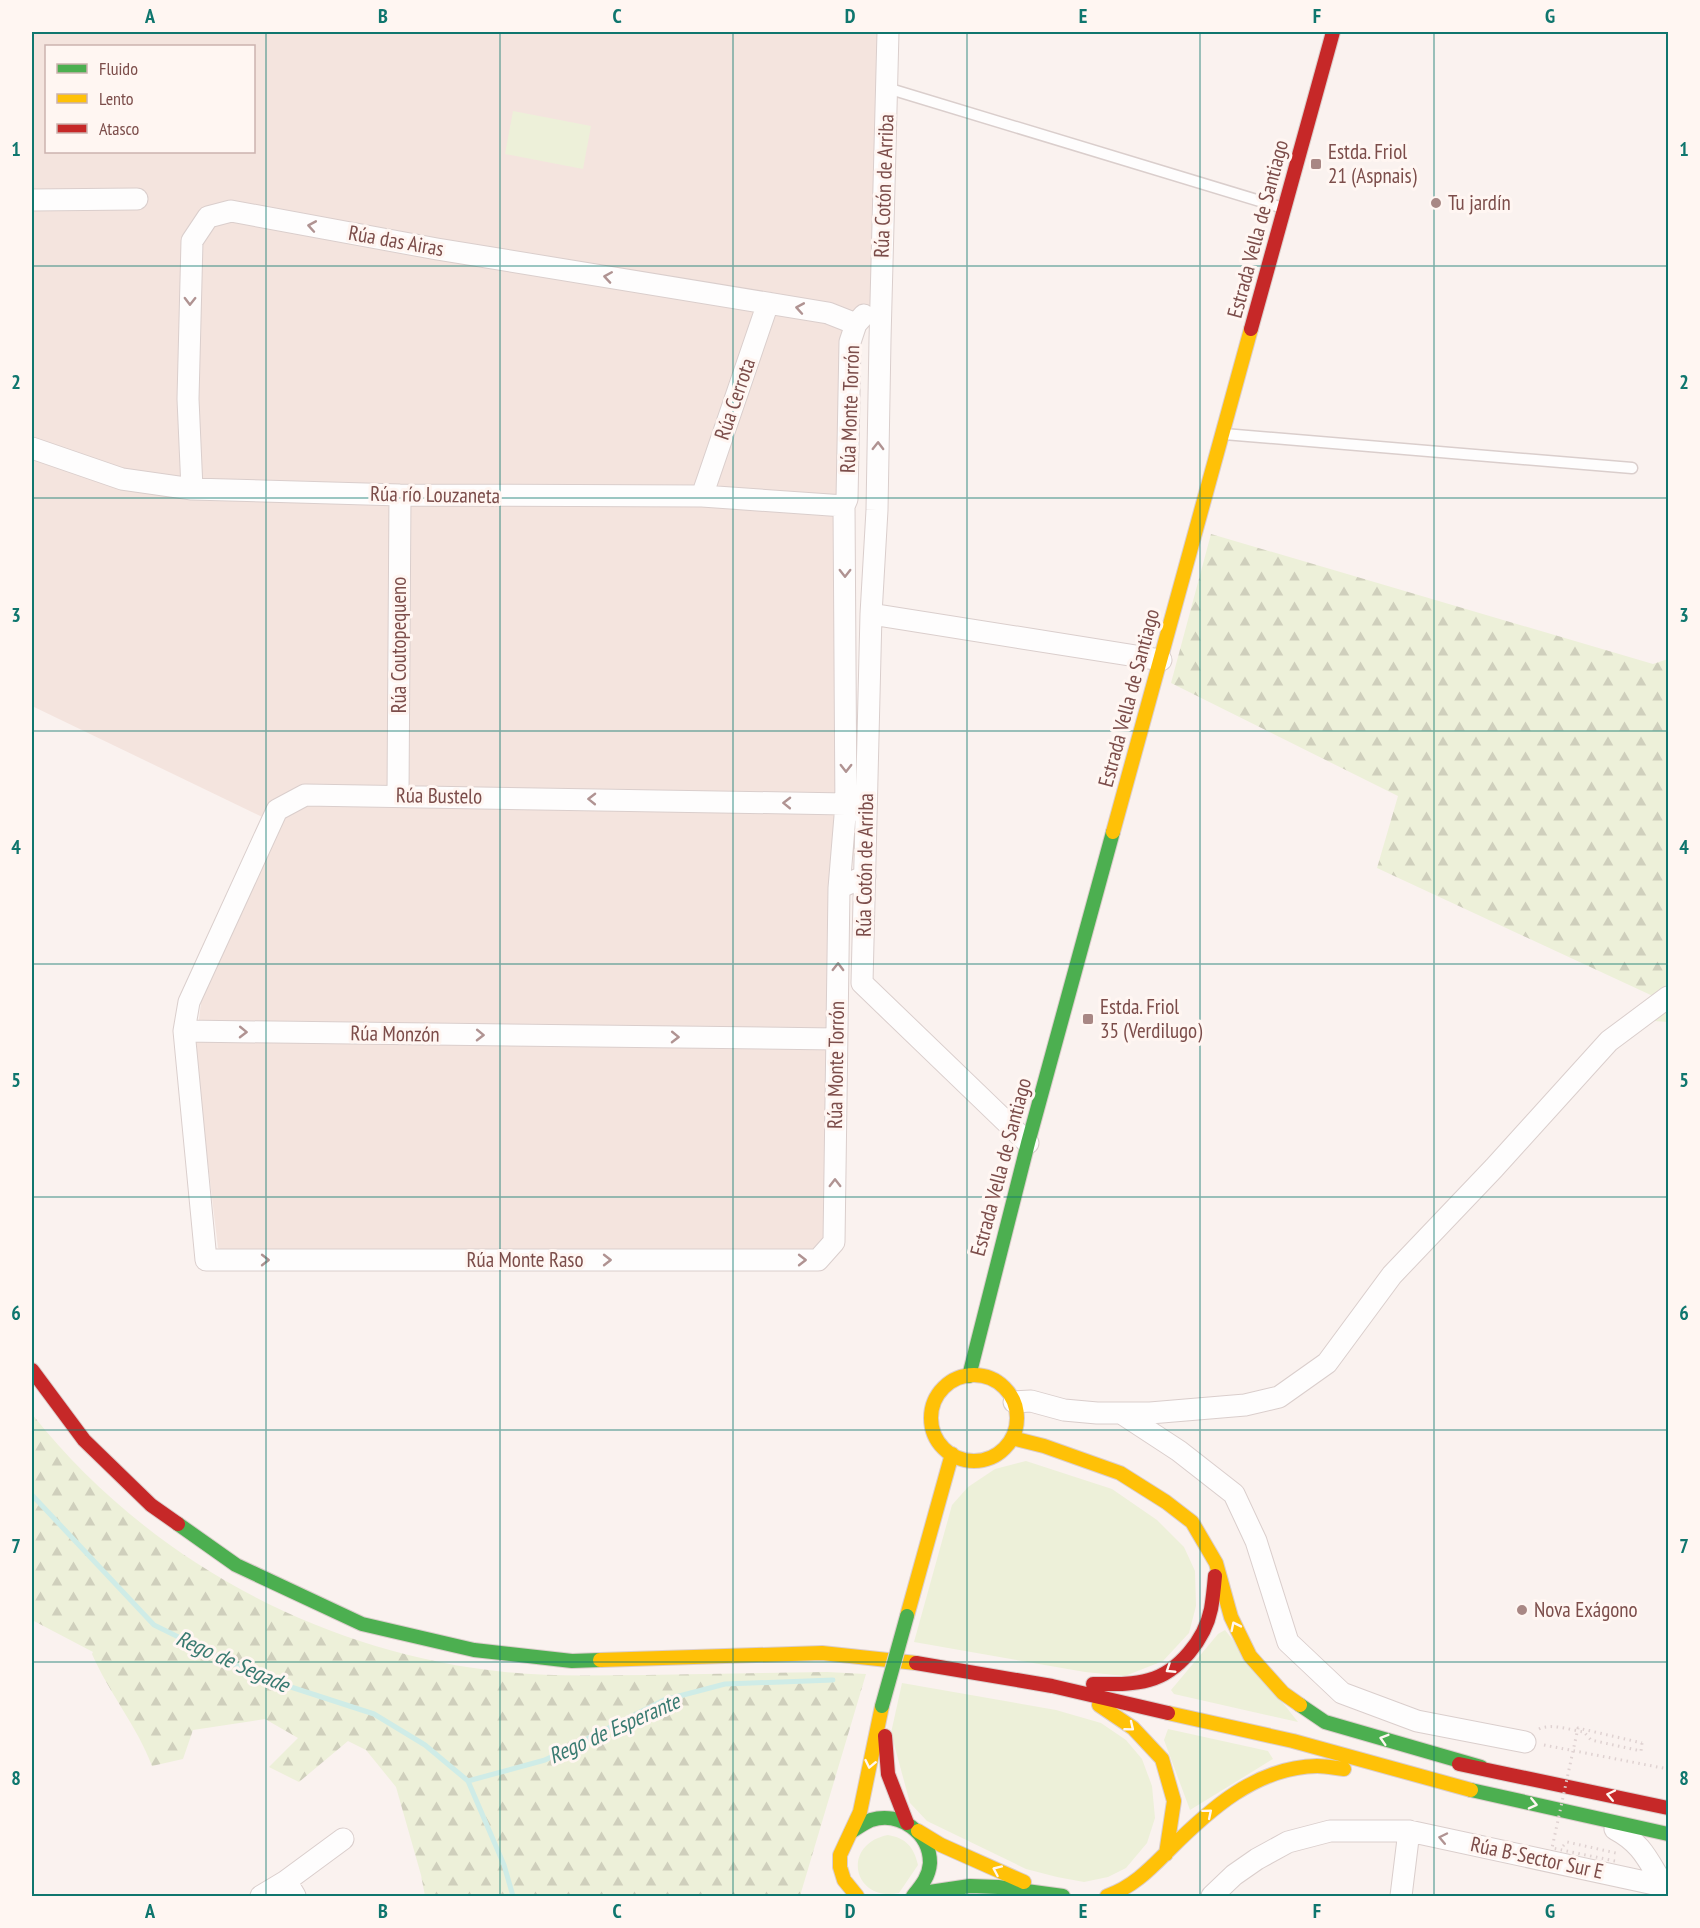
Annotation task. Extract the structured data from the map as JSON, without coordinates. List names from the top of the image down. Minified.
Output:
{"streets":{"main road":["Estrada Vella de Santiago"],"street":["Rúa Cotón de Arriba","Rúa das Airas","Rúa Cerrota","Rúa Monte Torrón","Rúa río Louzaneta","Rúa Coutopequeno","Rúa Bustelo","Rúa Monzón","Rúa Monte Raso","Rúa B-Sector Sur E"]},"crossings":[["Rúa Cotón de Arriba","Estrada Vella de Santiago"],["Rúa Cotón de Arriba","Rúa Monte Torrón"],["Rúa Cotón de Arriba","Rúa río Louzaneta"],["Rúa das Airas","Rúa Cerrota"],["Rúa das Airas","Rúa Monte Torrón"],["Rúa das Airas","Rúa río Louzaneta"],["Rúa Cerrota","Rúa río Louzaneta"],["Rúa Monte Torrón","Rúa río Louzaneta"],["Rúa Monte Torrón","Rúa Bustelo"],["Rúa Monte Torrón","Rúa Monzón"],["Rúa Monte Torrón","Rúa Monte Raso"],["Rúa río Louzaneta","Rúa Coutopequeno"],["Rúa Coutopequeno","Rúa Bustelo"],["Rúa Bustelo","Rúa Monzón"],["Rúa Bustelo","Rúa Monte Raso"],["Rúa Monzón","Rúa Monte Raso"]],"one_way":["Rúa Bustelo","Rúa Monzón","Rúa B-Sector Sur E"],"water":["Rego de Segade","Rego de Esperante"],"places":{"transit":["Estda. Friol 21 (Aspnais)","Estda. Friol 35 (Verdilugo)"],"other":["Tu jardín","Nova Exágono"]},"legend":["Fluido","Lento","Atasco"],"grid":{"columns":["A","B","C","D","E","F","G"],"rows":["1","2","3","4","5","6","7","8"]}}
